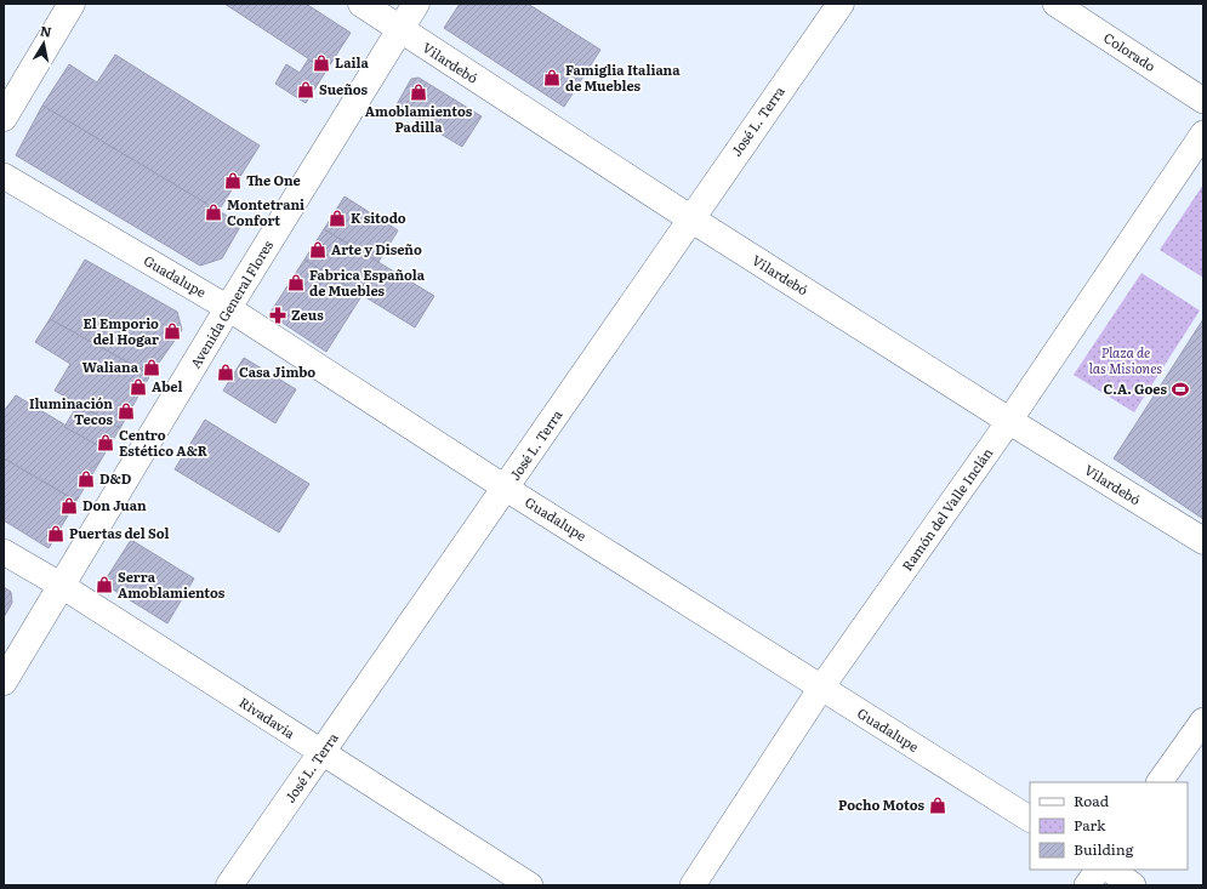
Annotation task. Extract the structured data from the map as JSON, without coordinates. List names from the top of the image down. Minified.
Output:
{"streets":{"street":["Colorado","Vilardebó","José L. Terra","Guadalupe","Avenida General Flores","Ramón del Valle Inclán","Rivadavia"]},"crossings":[["Vilardebó","José L. Terra"],["Vilardebó","Avenida General Flores"],["Vilardebó","Ramón del Valle Inclán"],["José L. Terra","Guadalupe"],["José L. Terra","Rivadavia"],["Guadalupe","Avenida General Flores"],["Guadalupe","Ramón del Valle Inclán"],["Avenida General Flores","Rivadavia"]],"parks":["Plaza de las Misiones"],"places":{"shop":["Laila","Famiglia Italiana de Muebles","Sueños","Amoblamientos Padilla","The One","Montetrani Confort","K sitodo","Arte y Diseño","Fabrica Española de Muebles","El Emporio del Hogar","Waliana","Casa Jimbo","Abel","Iluminación Tecos","Centro Estético A&R","D&D","Don Juan","Puertas del Sol","Serra Amoblamientos","Pocho Motos"],"pharmacy":["Zeus"],"sports":["C.A. Goes"]},"legend":["Road","Park","Building"],"north":"top"}
